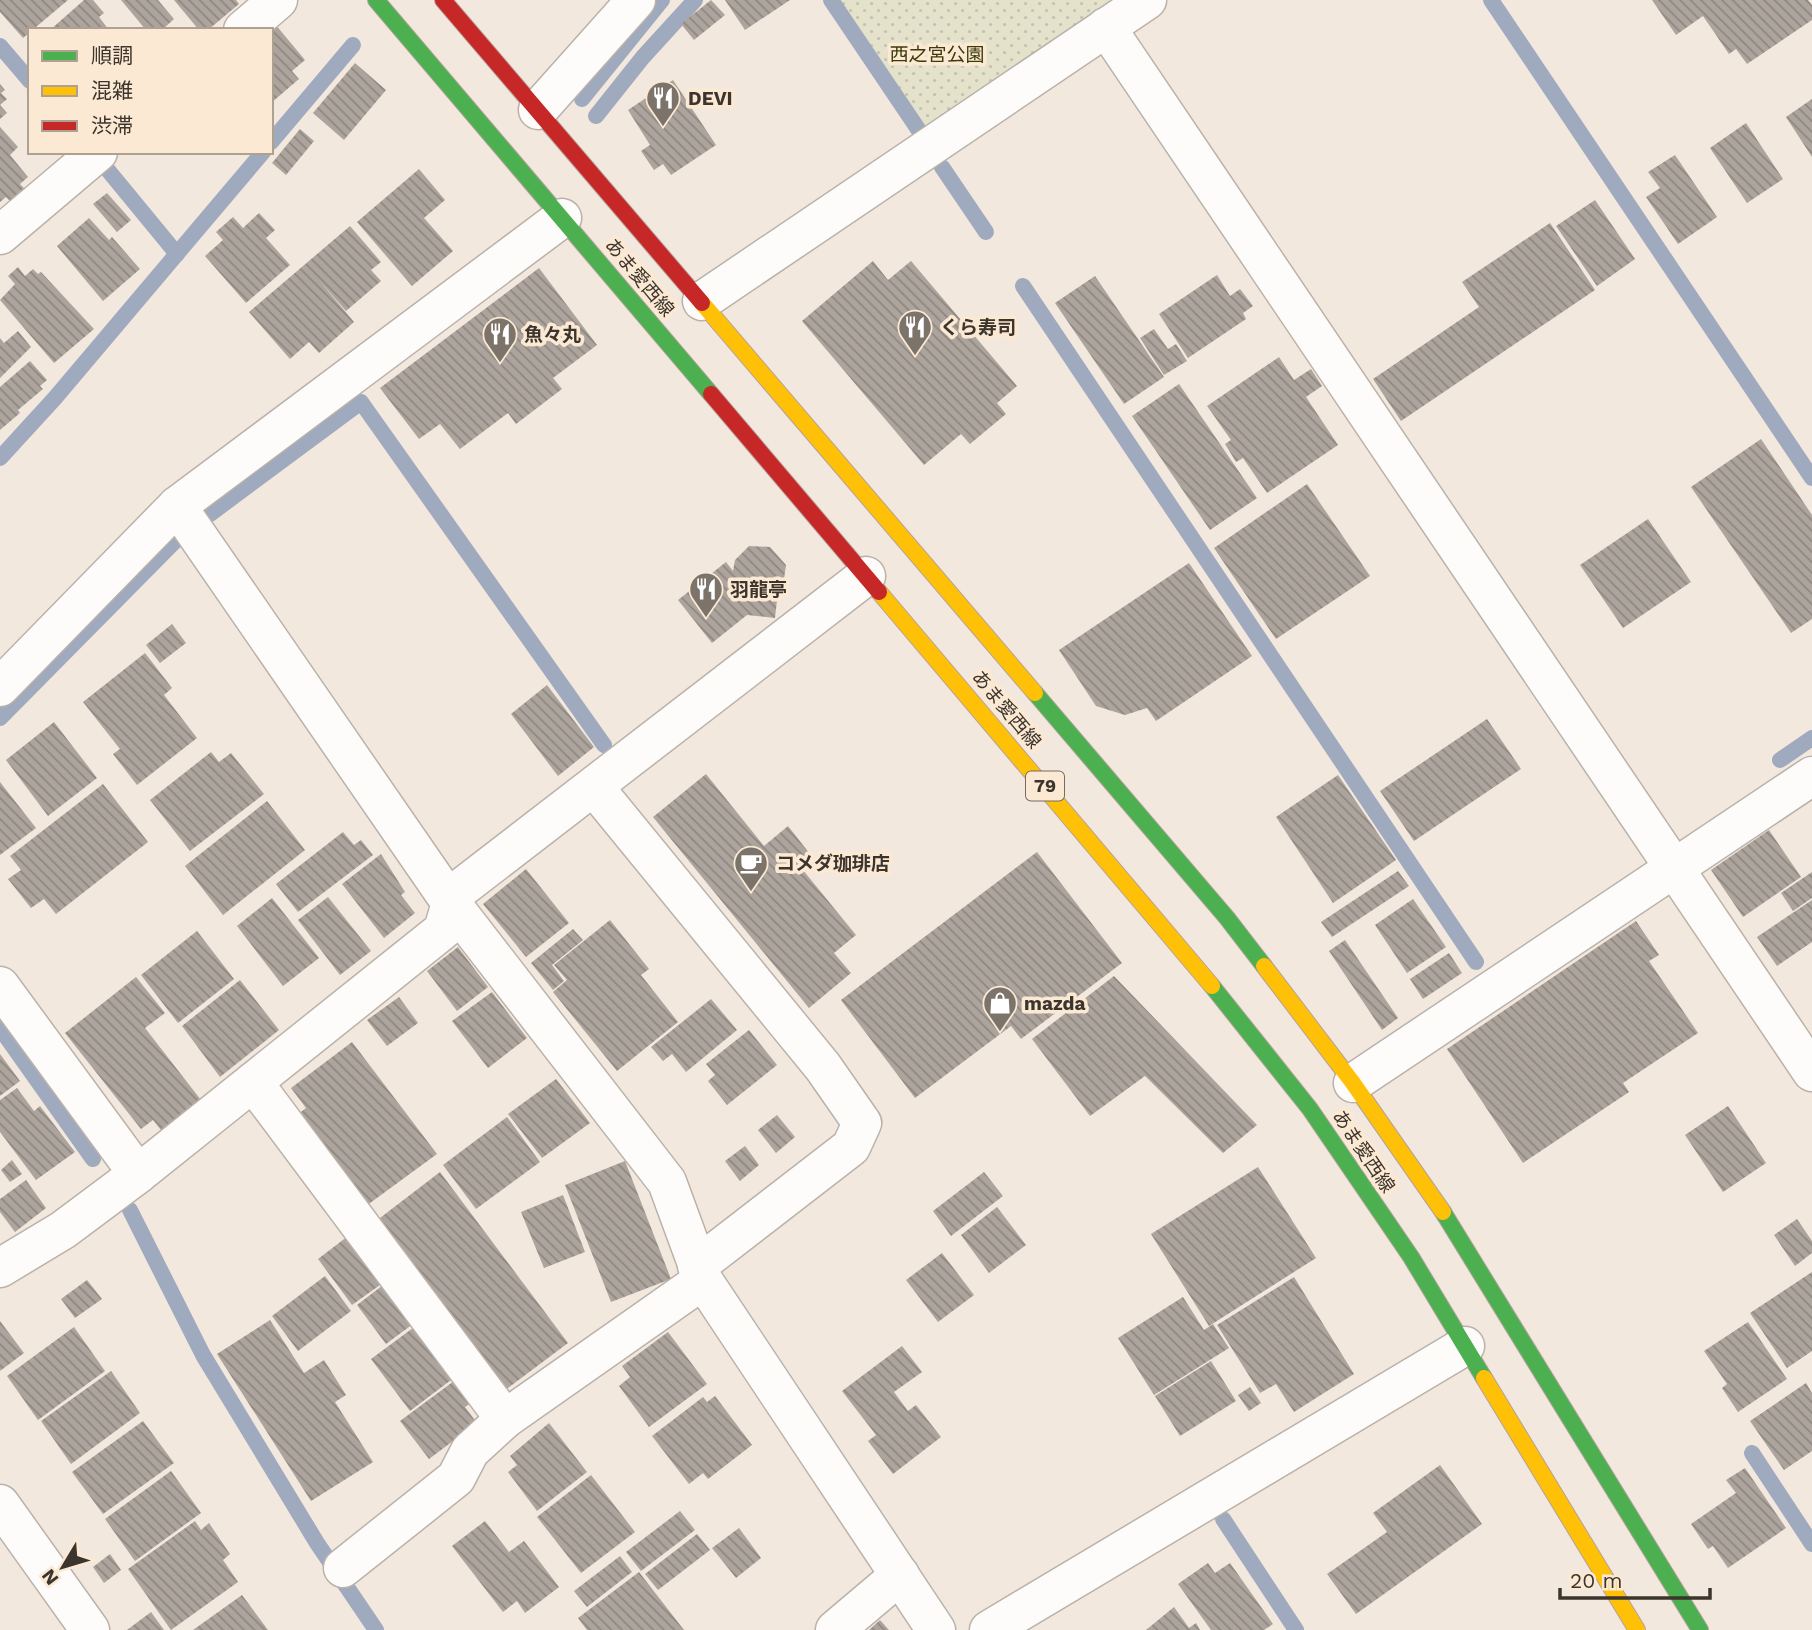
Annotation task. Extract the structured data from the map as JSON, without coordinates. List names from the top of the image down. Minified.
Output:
{"streets":{"main road":["あま愛西線","79"]},"parks":["西之宮公園"],"places":{"restaurant":["DEVI","くら寿司","魚々丸","羽龍亭"],"cafe":["コメダ珈琲店"],"shop":["mazda"]},"legend":["順調","混雑","渋滞"],"scale_bar":"20 m","north":"bottom left"}
